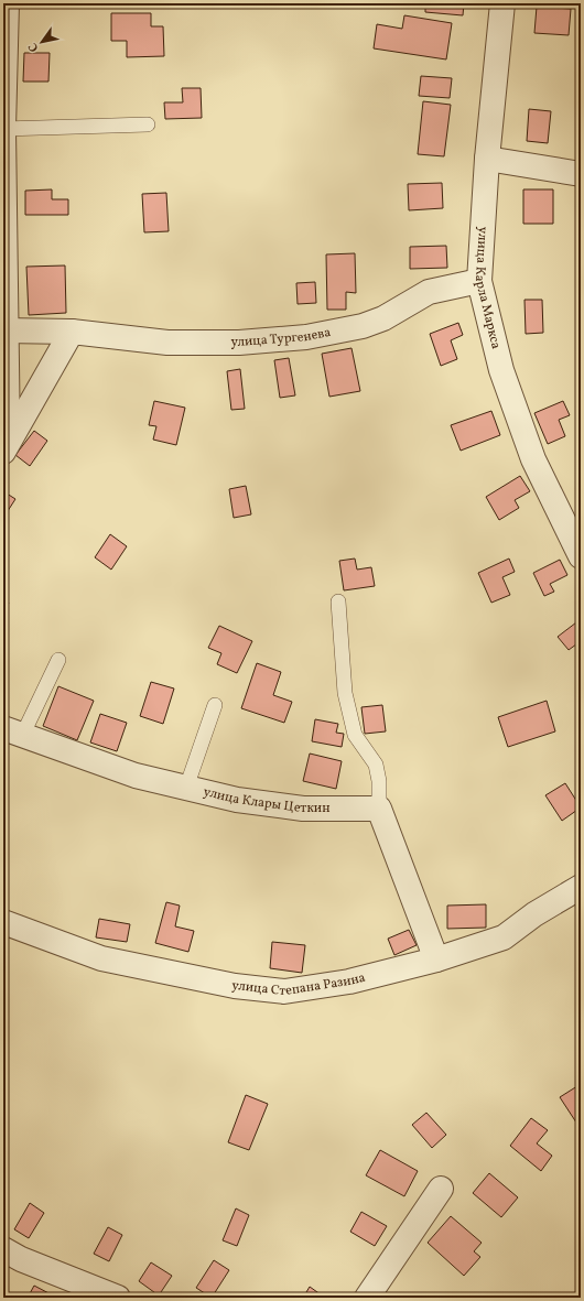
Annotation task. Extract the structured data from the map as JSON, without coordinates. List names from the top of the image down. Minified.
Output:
{"streets":{"street":["улица Карла Маркса","улица Тургенева","улица Клары Цеткин","улица Степана Разина"]},"crossings":[["улица Карла Маркса","улица Тургенева"]],"north":"bottom left"}
